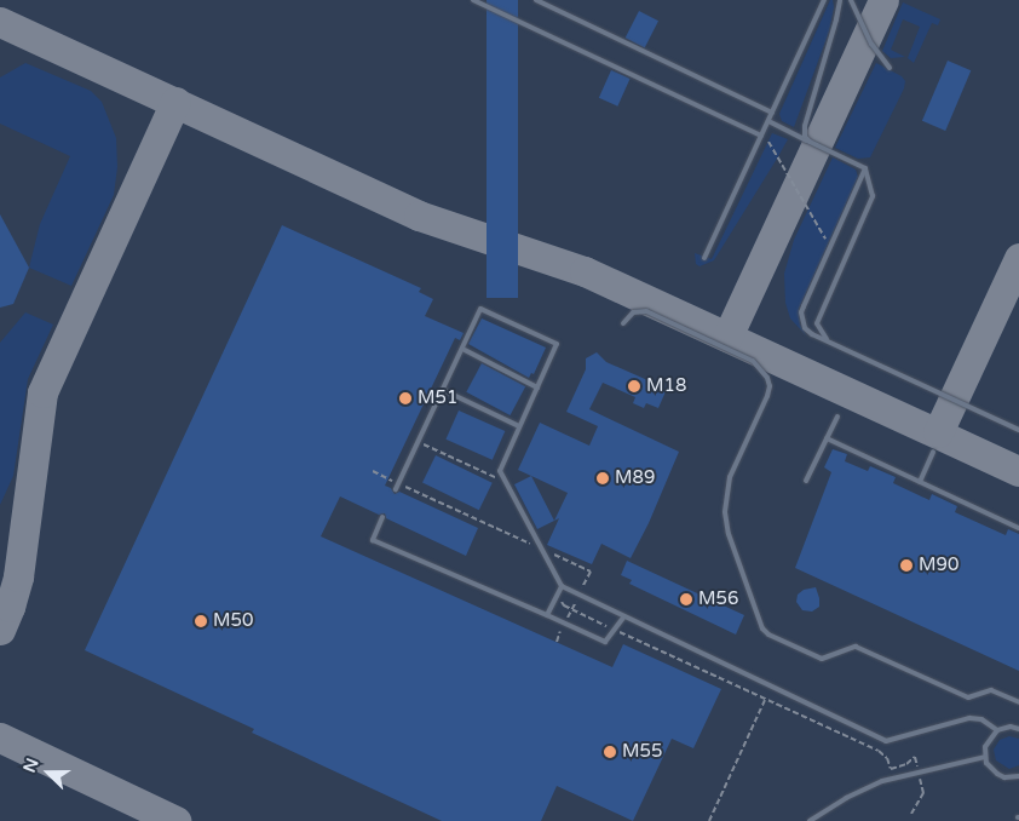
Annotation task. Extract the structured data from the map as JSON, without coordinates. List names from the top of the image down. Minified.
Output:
{"places":["M18","M51","M89","M90","M56","M50","M55"],"north":"left"}
